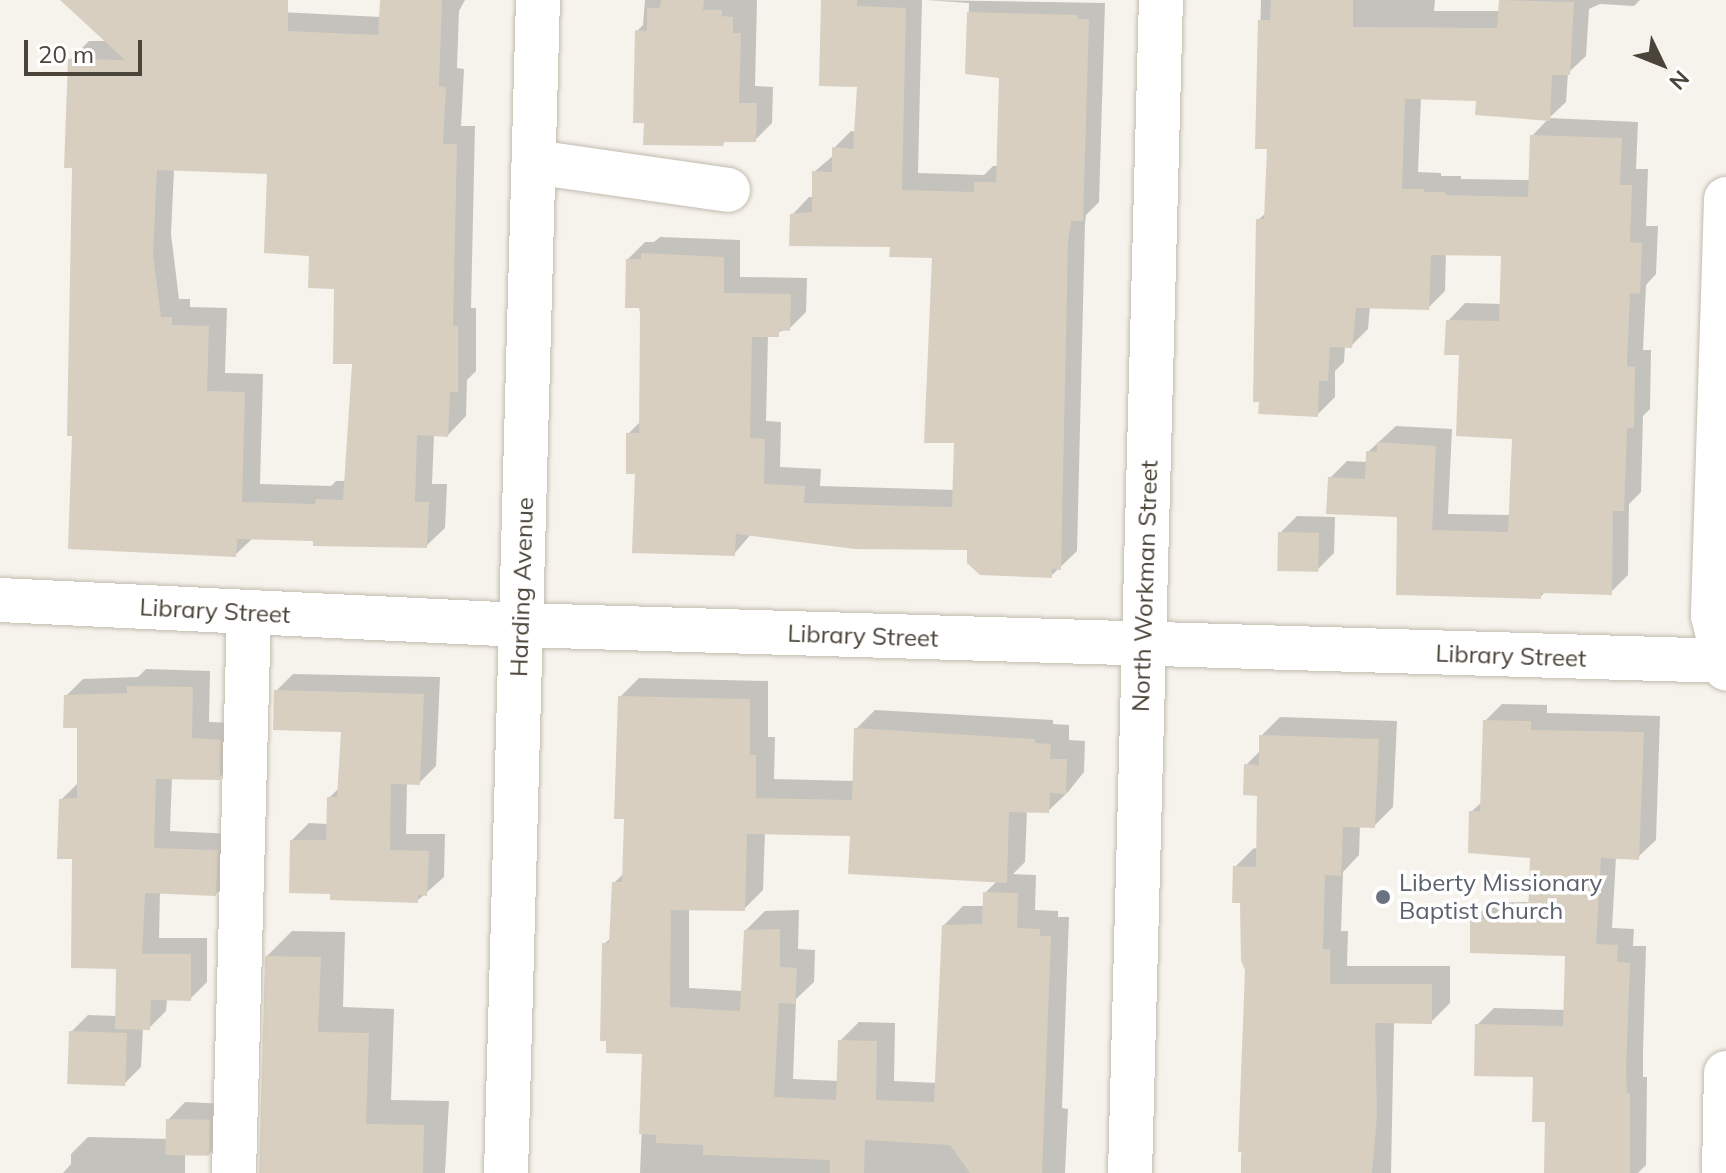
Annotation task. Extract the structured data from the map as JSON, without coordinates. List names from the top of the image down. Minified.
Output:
{"streets":{"street":["North Workman Street","Harding Avenue","Library Street"]},"crossings":[["North Workman Street","Library Street"],["Harding Avenue","Library Street"]],"places":["Liberty Missionary Baptist Church"],"scale_bar":"20 m","north":"bottom right"}
